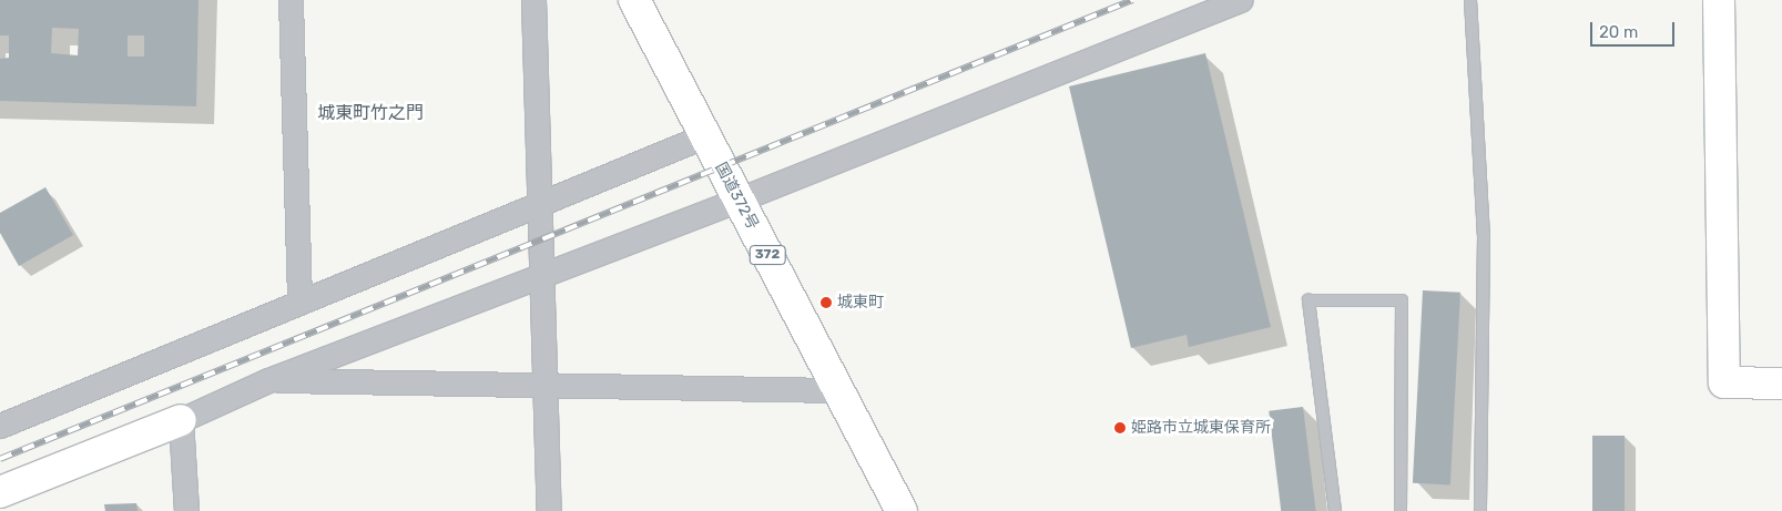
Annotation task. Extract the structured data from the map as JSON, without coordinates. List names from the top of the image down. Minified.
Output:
{"streets":{"main road":["国道372号","372"]},"districts":["城東町竹之門"],"places":["城東町","姫路市立城東保育所"],"scale_bar":"20 m"}
